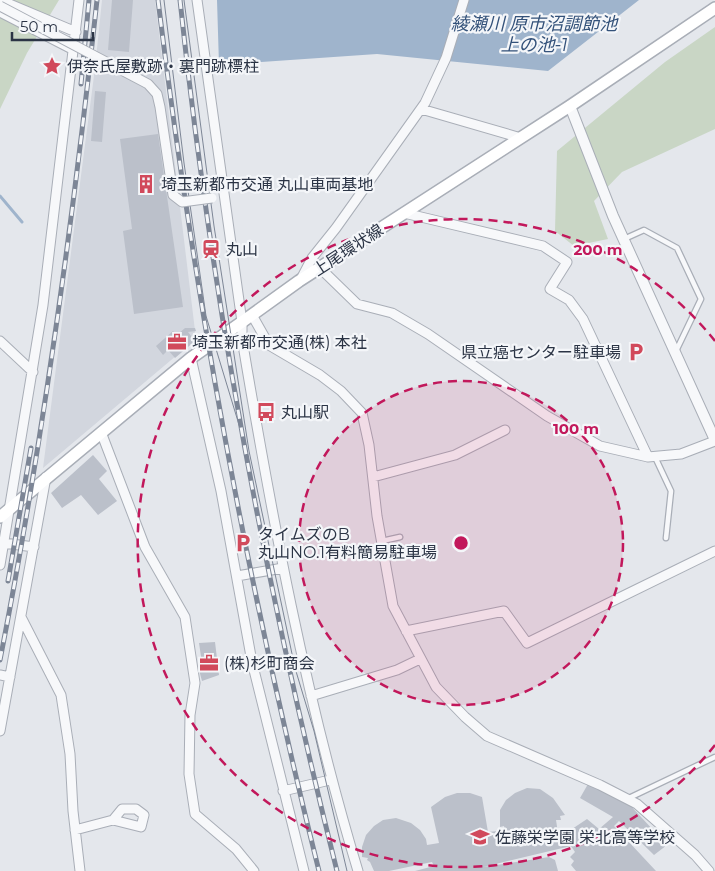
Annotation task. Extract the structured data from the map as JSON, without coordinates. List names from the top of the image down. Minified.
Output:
{"streets":{"main road":["上尾環状線"]},"water":["綾瀬川 原市沼調節池 上の池-1"],"places":{"place":["伊奈氏屋敷跡・裏門跡標柱"],"building":["埼玉新都市交通 丸山車両基地"],"station":["丸山"],"office":["埼玉新都市交通(株) 本社","(株)杉町商会"],"parking":["県立癌センター駐車場","タイムズのB 丸山NO.1有料簡易駐車場"],"bus stop":["丸山駅"],"school or university":["佐藤栄学園 栄北高等学校"]},"scale_bar":"50 m","rings":["200 m","100 m"]}
